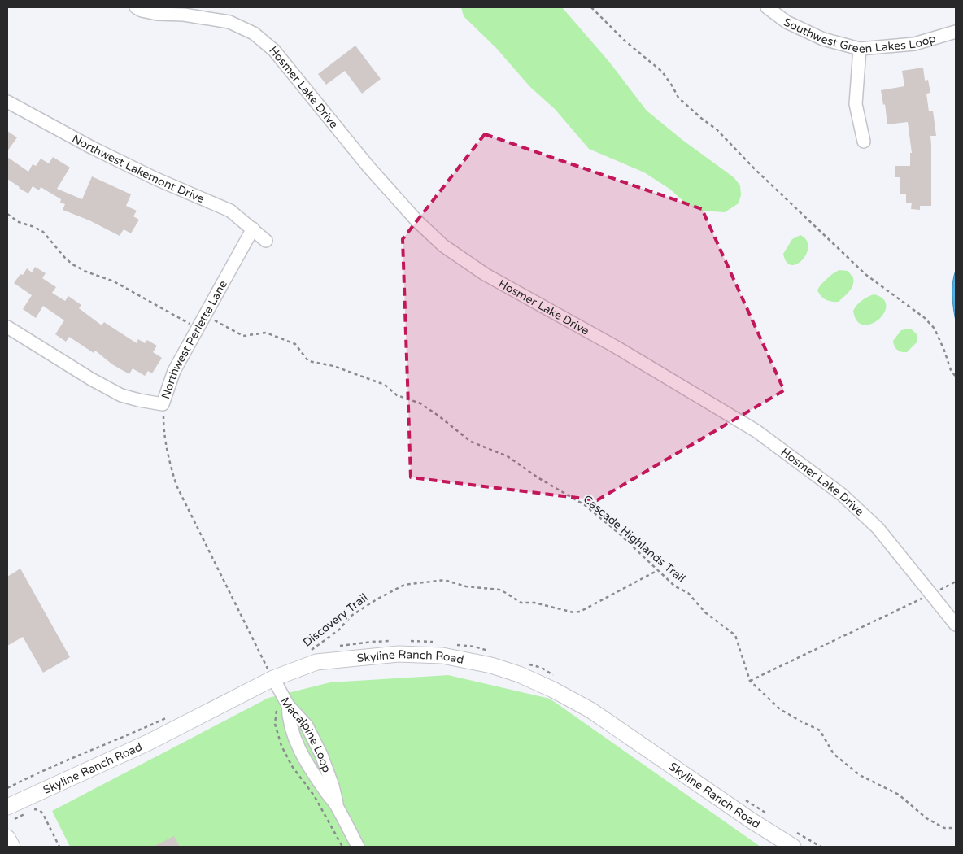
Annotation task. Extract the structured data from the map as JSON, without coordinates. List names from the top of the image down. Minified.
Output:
{"streets":{"street":["Southwest Green Lakes Loop","Hosmer Lake Drive","Northwest Lakemont Drive","Northwest Perlette Lane","Skyline Ranch Road","Macalpine Loop"],"path":["Cascade Highlands Trail","Discovery Trail"]},"crossings":[["Northwest Lakemont Drive","Northwest Perlette Lane"],["Northwest Perlette Lane","Cascade Highlands Trail"],["Cascade Highlands Trail","Discovery Trail"]]}
